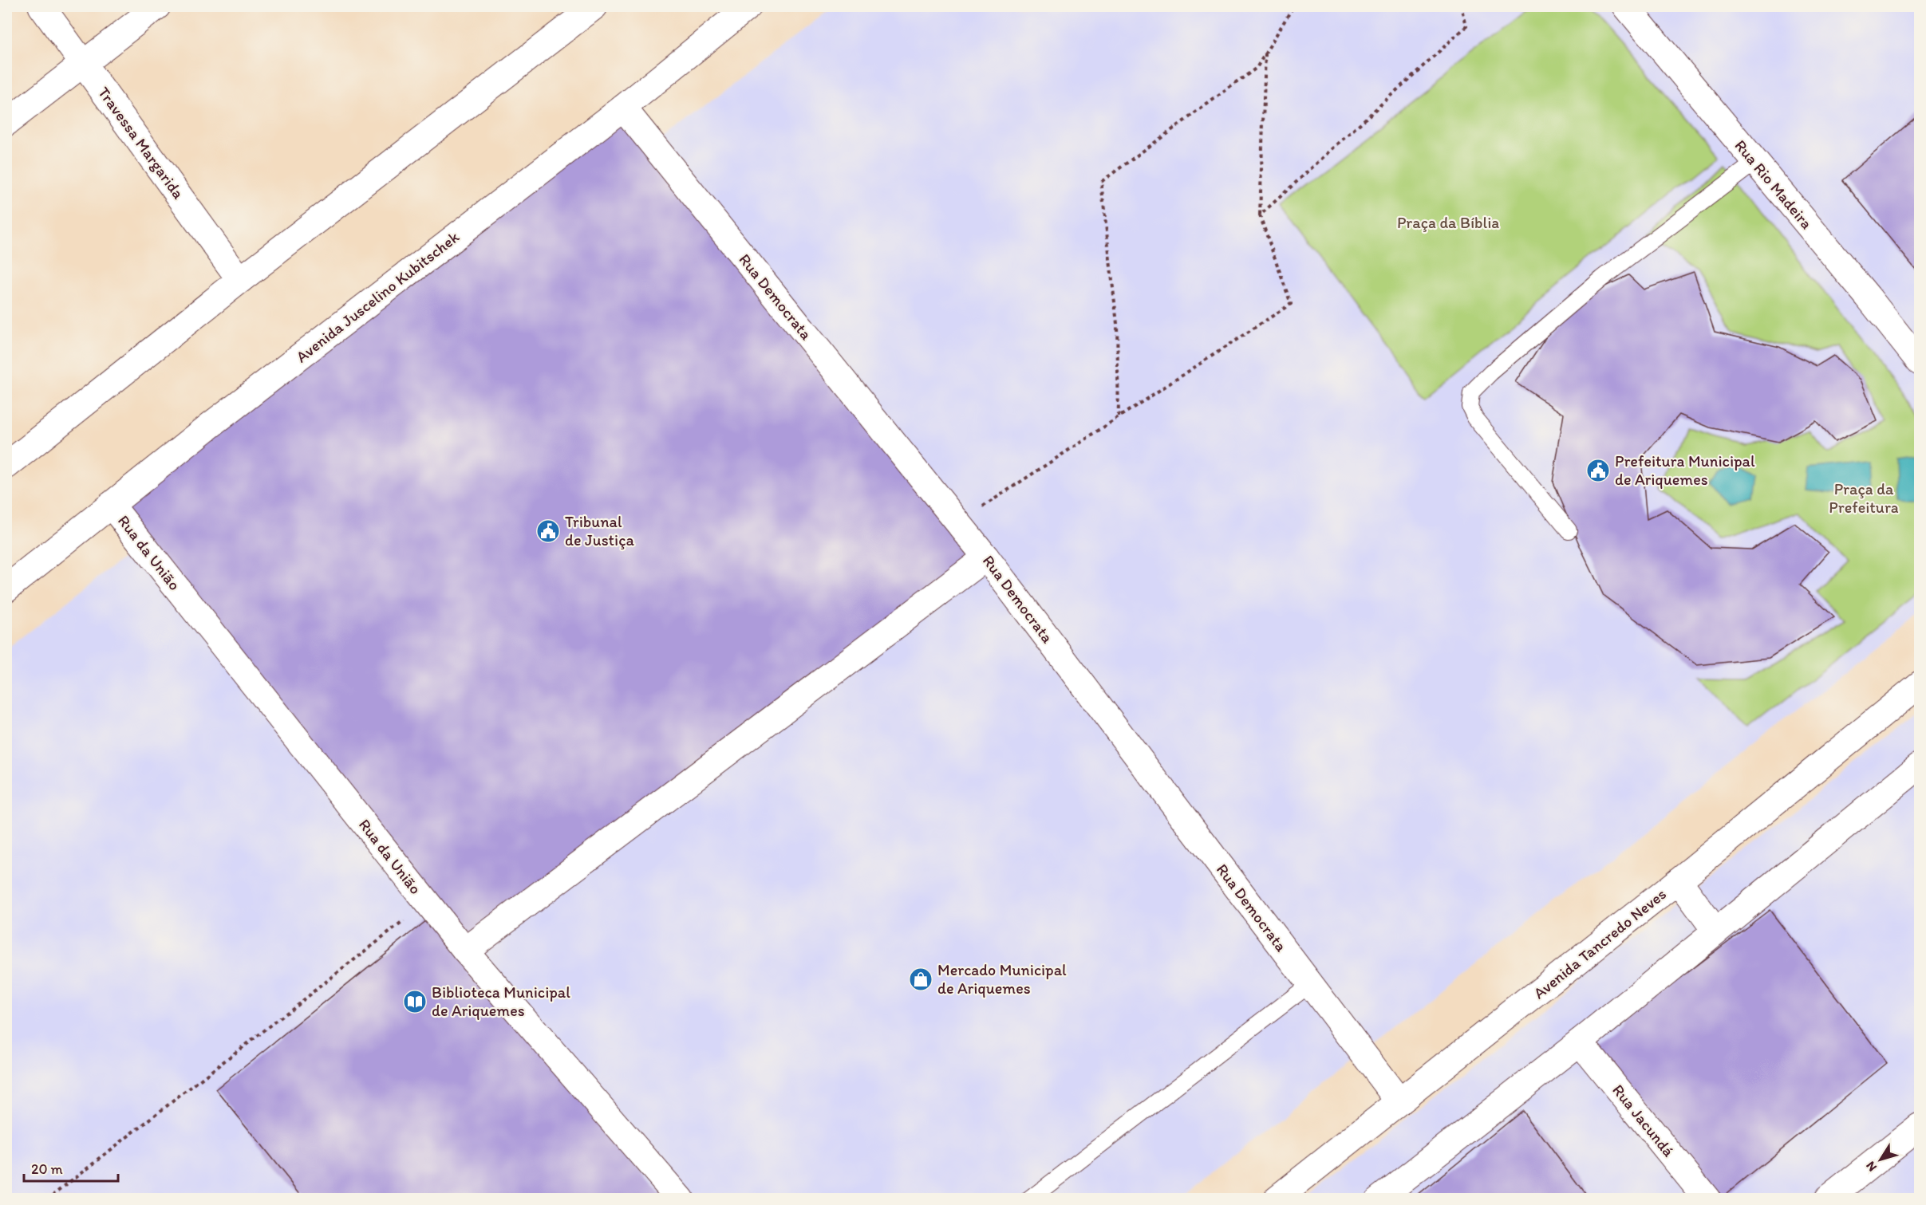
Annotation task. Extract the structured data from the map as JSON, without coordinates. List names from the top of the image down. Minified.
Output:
{"streets":{"street":["Travessa Margarida","Rua Rio Madeira","Avenida Juscelino Kubitschek","Rua Democrata","Rua da União","Avenida Tancredo Neves","Rua Jacundá"]},"crossings":[["Avenida Juscelino Kubitschek","Rua Democrata"],["Avenida Juscelino Kubitschek","Rua da União"],["Rua Democrata","Avenida Tancredo Neves"]],"parks":["Praça da Bíblia","Praça da Prefeitura"],"places":{"public building":["Prefeitura Municipal de Ariquemes","Tribunal de Justiça"],"shop":["Mercado Municipal de Ariquemes"],"library":["Biblioteca Municipal de Ariquemes"]},"scale_bar":"20 m","north":"bottom left"}
